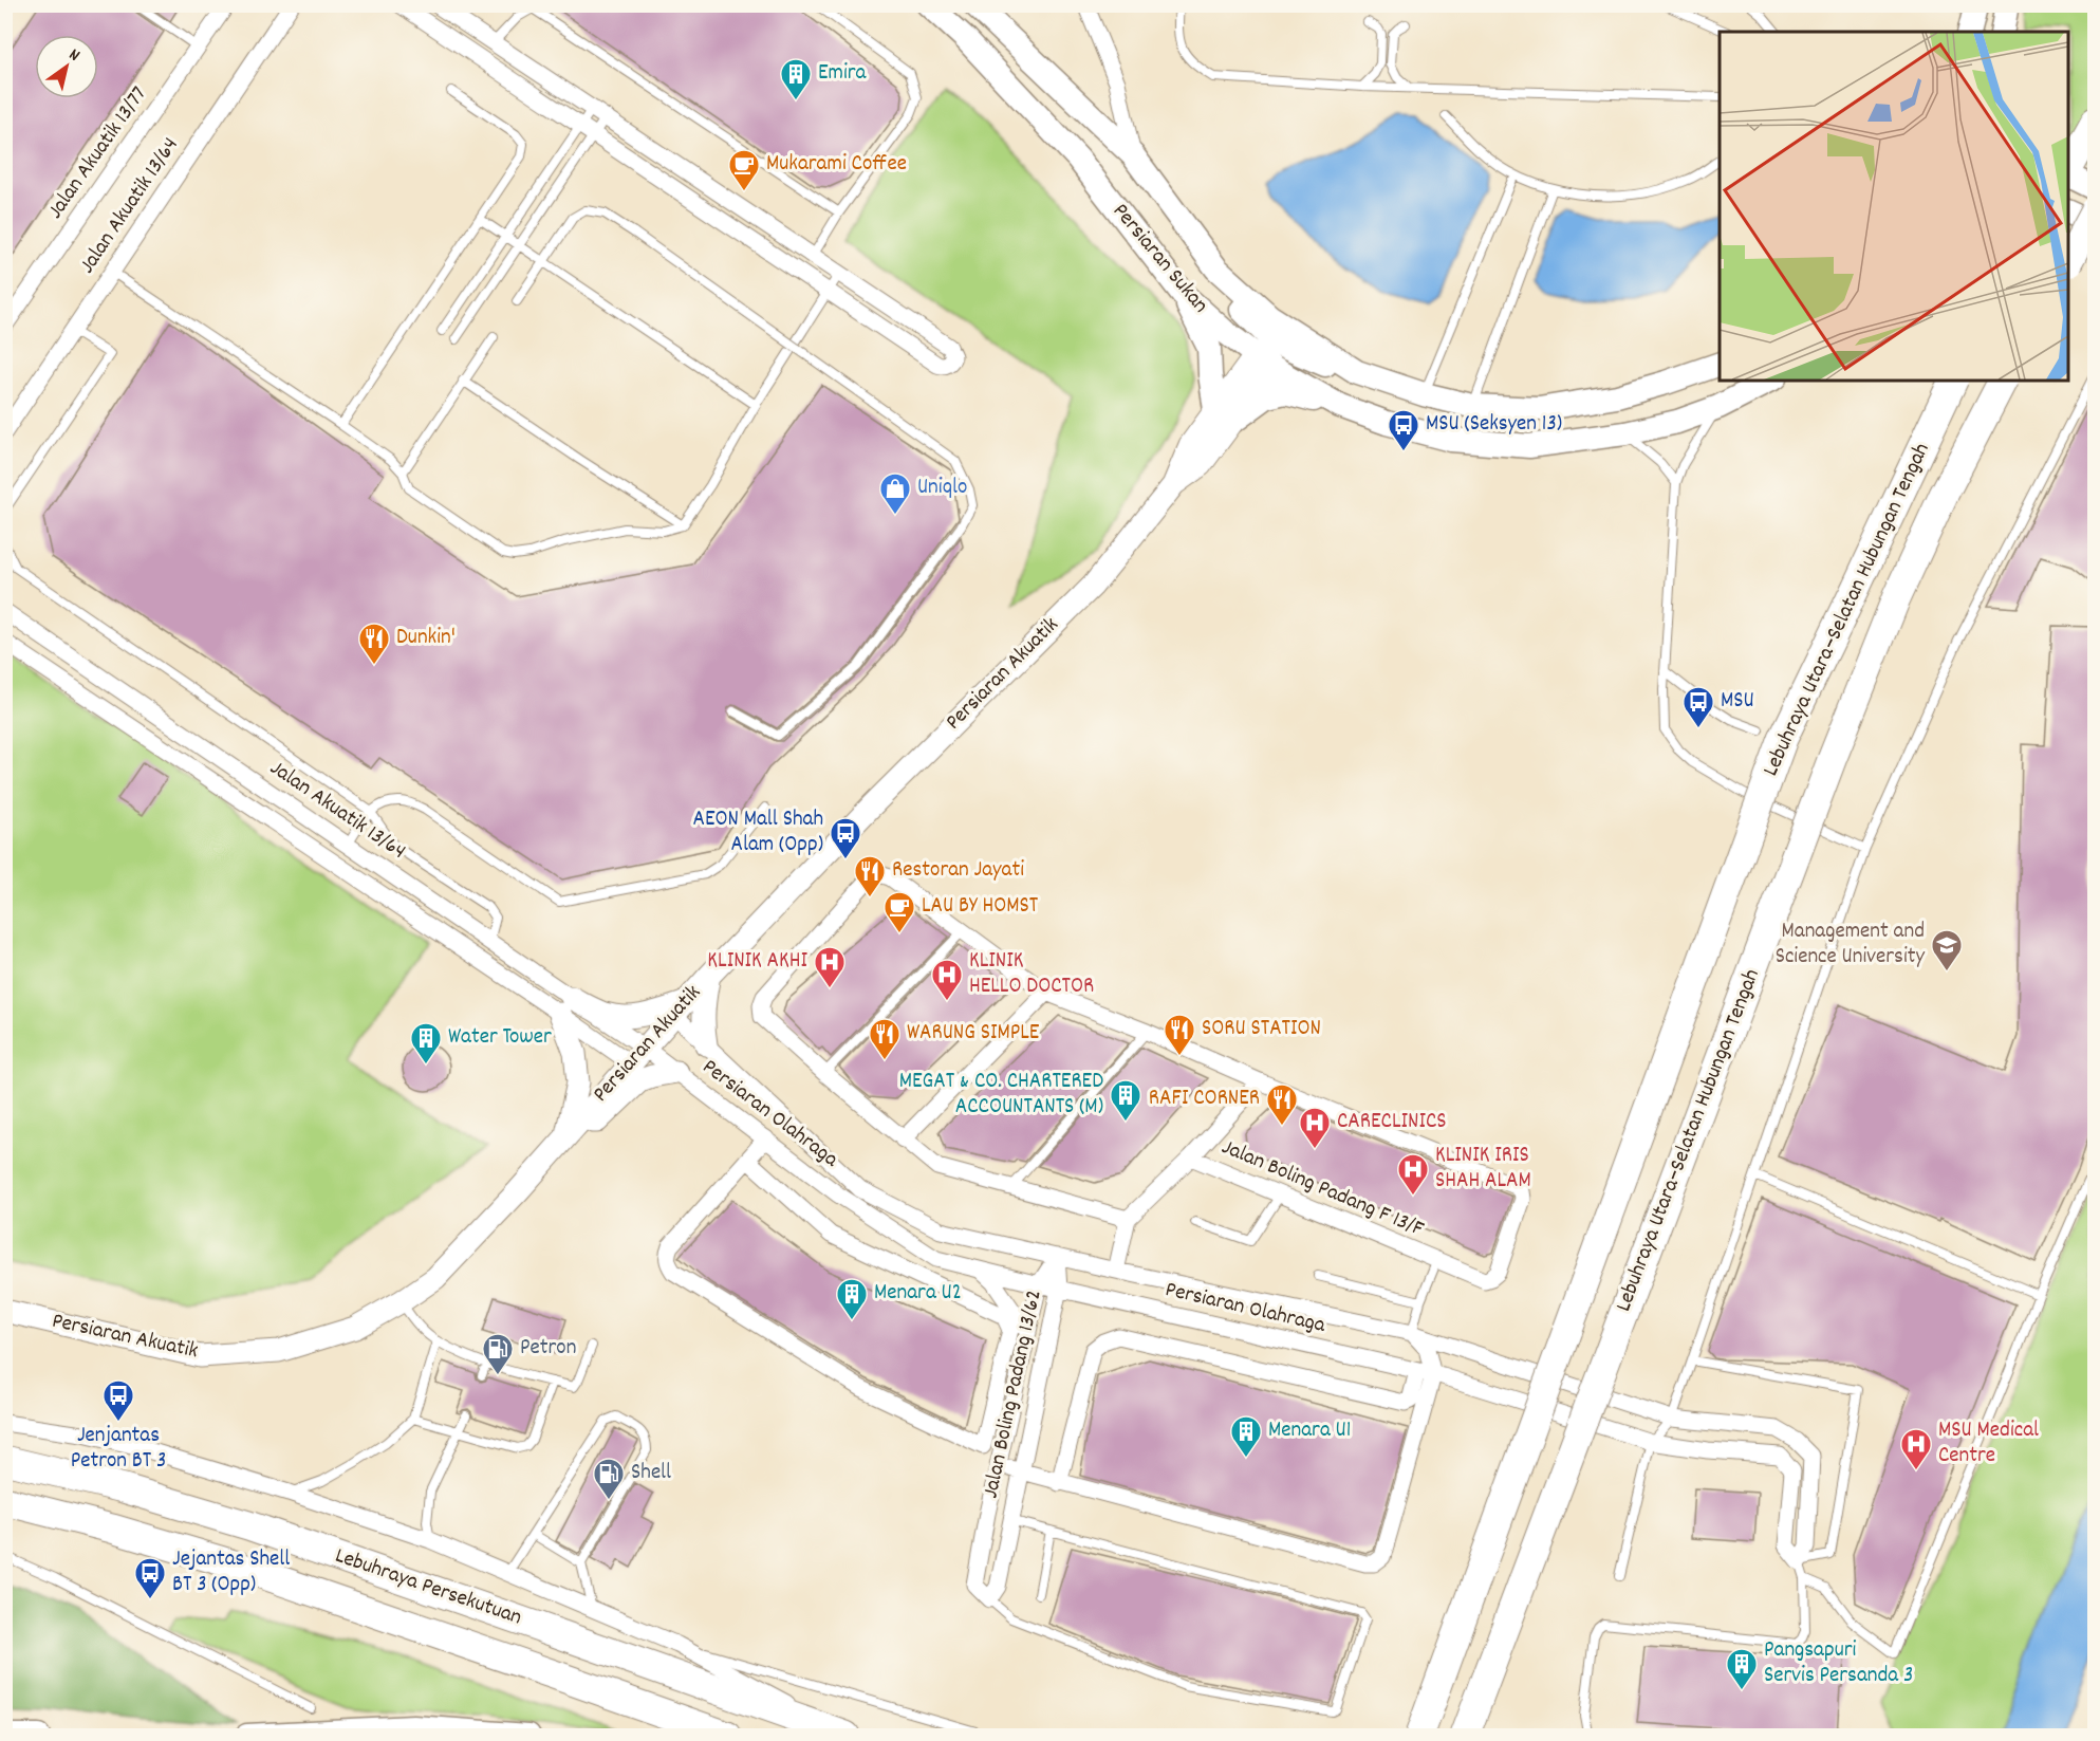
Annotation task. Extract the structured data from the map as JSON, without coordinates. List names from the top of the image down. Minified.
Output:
{"streets":{"highway":["Lebuhraya Utara–Selatan Hubungan Tengah","Lebuhraya Persekutuan"],"main road":["Persiaran Sukan"],"street":["Jalan Akuatik 13/77","Jalan Akuatik 13/64","Persiaran Akuatik","Persiaran Olahraga","Jalan Boling Padang F 13/F","Jalan Boling Padang 13/62"]},"crossings":[["Jalan Akuatik 13/64","Persiaran Akuatik"],["Jalan Akuatik 13/64","Persiaran Olahraga"],["Persiaran Sukan","Persiaran Akuatik"],["Persiaran Akuatik","Persiaran Olahraga"],["Persiaran Olahraga","Jalan Boling Padang 13/62"]],"places":{"building":["Emira","Water Tower","MEGAT & CO. CHARTERED ACCOUNTANTS (M)","Menara U2","Menara U1","Pangsapuri Servis Persanda 3"],"cafe":["Mukarami Coffee","LAU BY HOMST"],"bus stop":["MSU (Seksyen 13)","MSU","AEON Mall Shah Alam (Opp)","Jenjantas Petron BT 3","Jejantas Shell BT 3 (Opp)"],"shop":["Uniqlo"],"restaurant":["Dunkin'","Restoran Jayati","SORU STATION","WARUNG SIMPLE","RAFI CORNER"],"school or university":["Management and Science University"],"hospital":["KLINIK AKHI","KLINIK HELLO DOCTOR","CARECLINICS","KLINIK IRIS SHAH ALAM","MSU Medical Centre"],"fuel station":["Petron","Shell"]},"north":"top right"}
